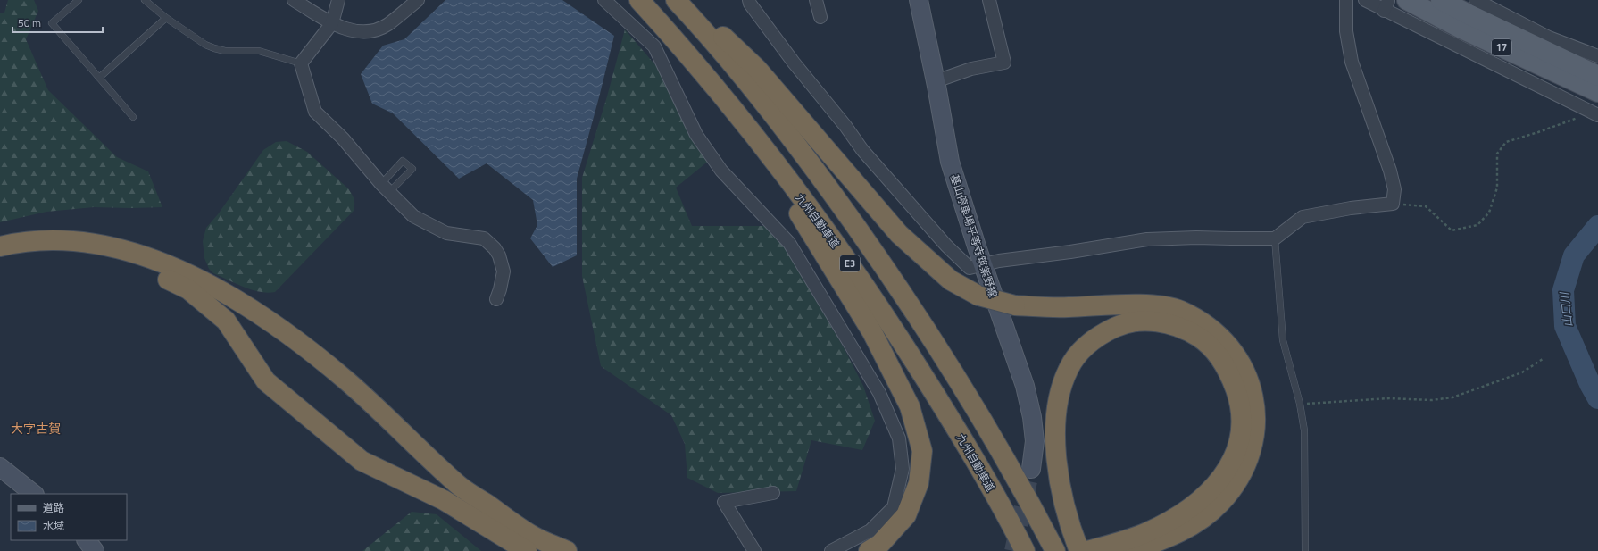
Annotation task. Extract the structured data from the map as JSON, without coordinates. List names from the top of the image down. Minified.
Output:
{"streets":{"highway":["九州自動車道","E3"],"main road":["17","基山停車場平等寺筑紫野線"]},"districts":["大字古賀"],"water":["山口川"],"legend":["道路","水域"],"scale_bar":"50 m"}
